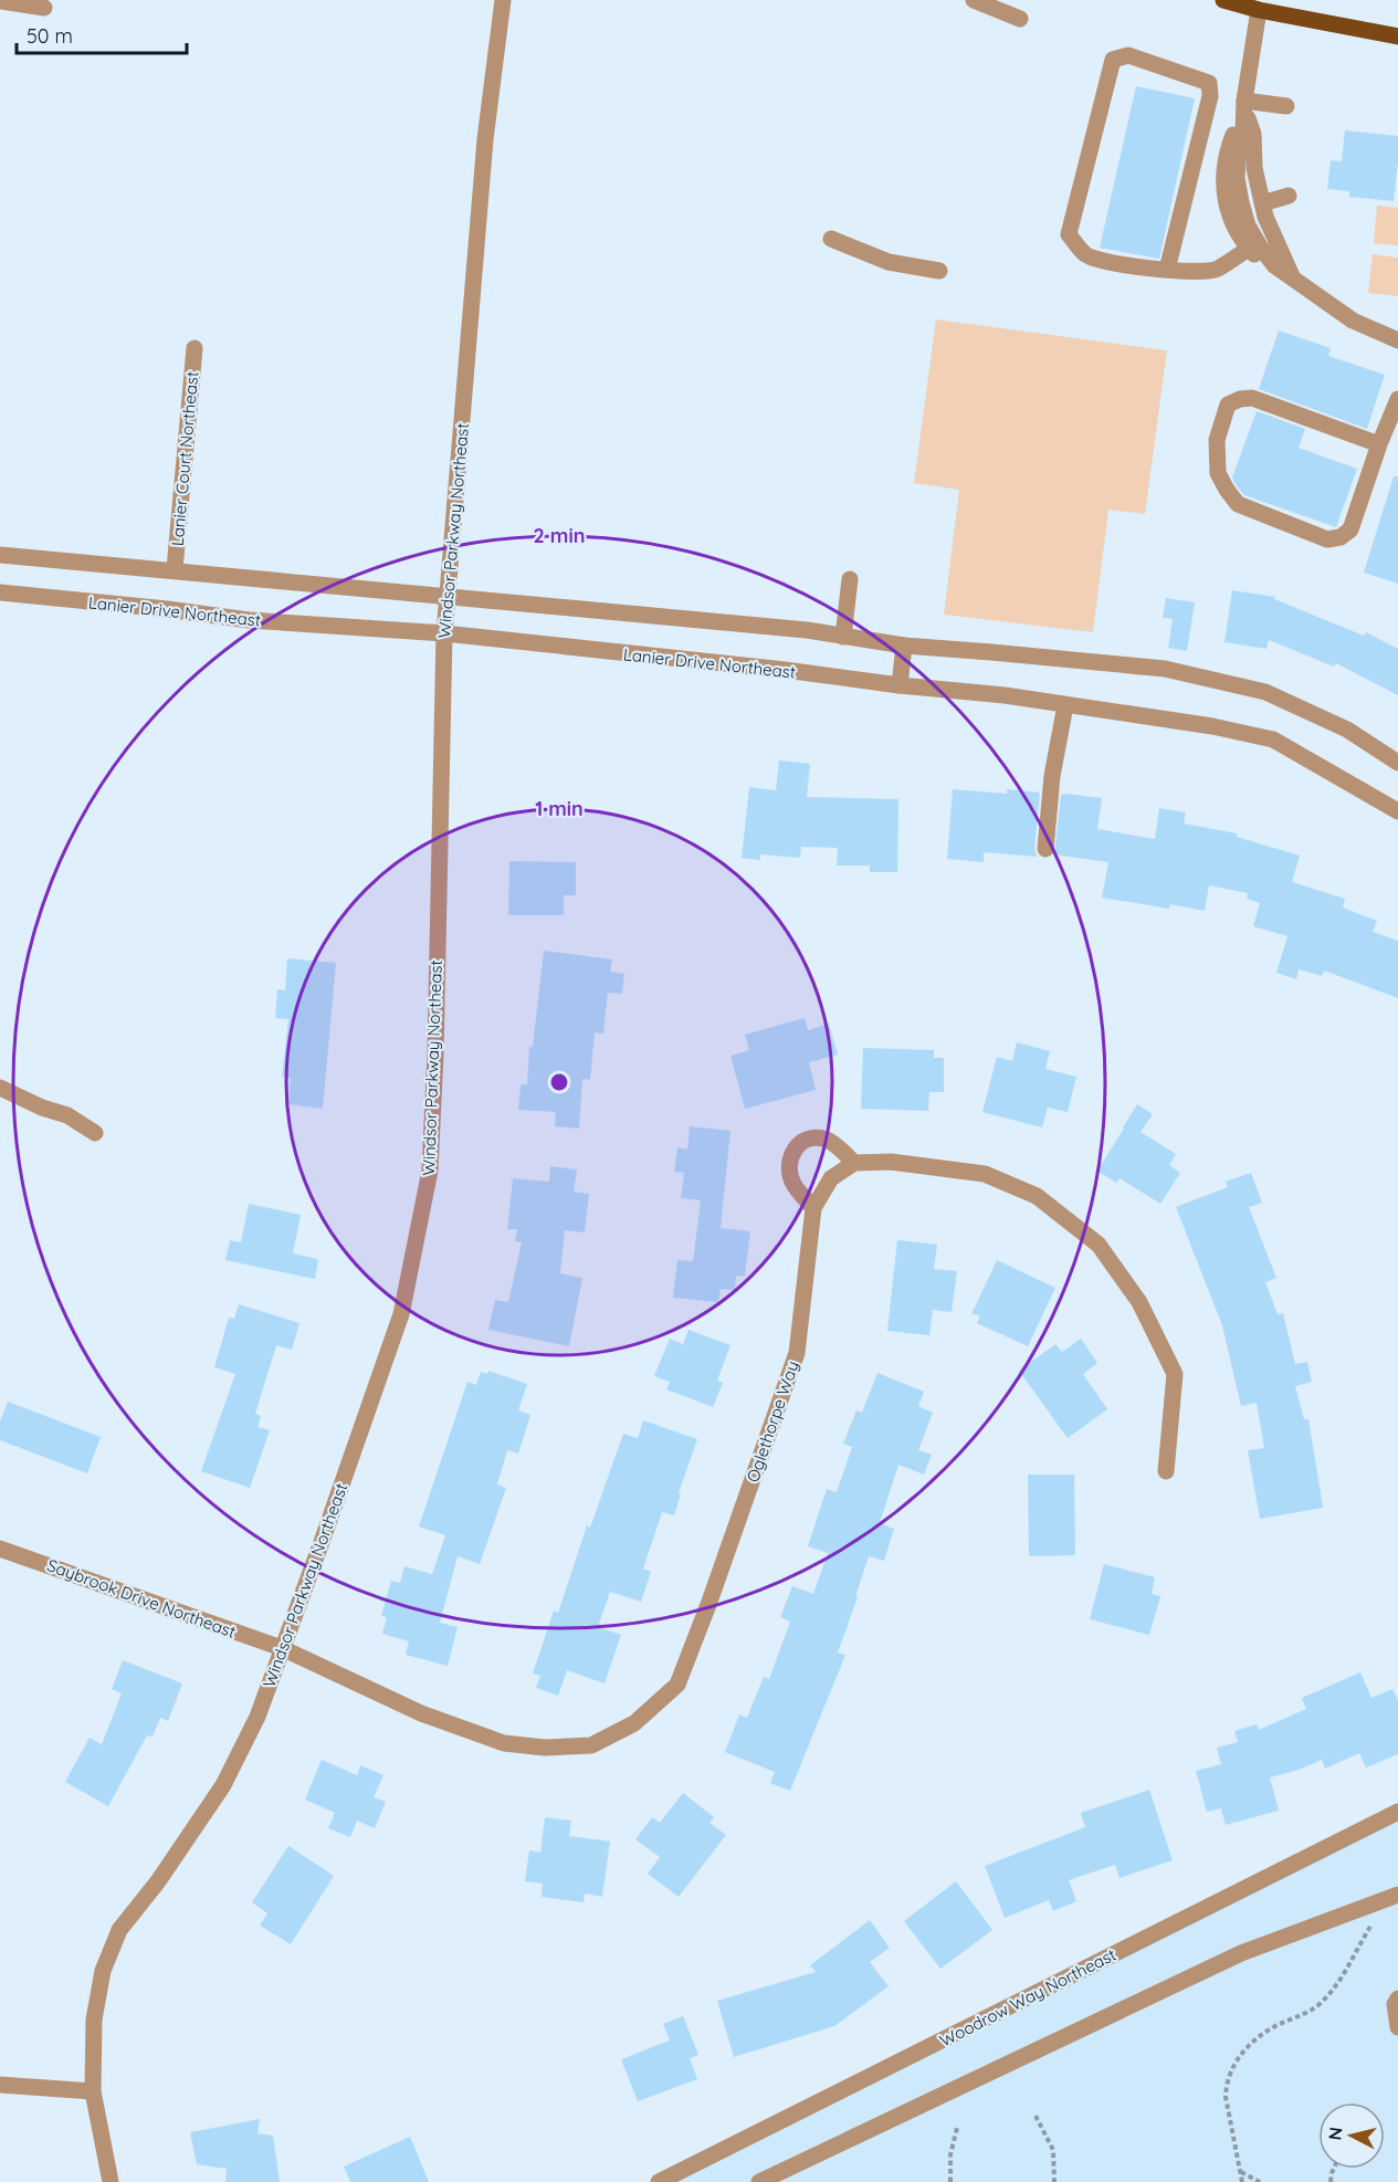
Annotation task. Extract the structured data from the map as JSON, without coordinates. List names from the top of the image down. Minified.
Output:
{"streets":{"street":["Lanier Court Northeast","Windsor Parkway Northeast","Lanier Drive Northeast","Oglethorpe Way","Saybrook Drive Northeast","Woodrow Way Northeast"]},"crossings":[["Windsor Parkway Northeast","Lanier Drive Northeast"],["Windsor Parkway Northeast","Oglethorpe Way"],["Windsor Parkway Northeast","Saybrook Drive Northeast"],["Oglethorpe Way","Saybrook Drive Northeast"]],"scale_bar":"50 m","north":"left","rings":["2 min","1 min"]}
